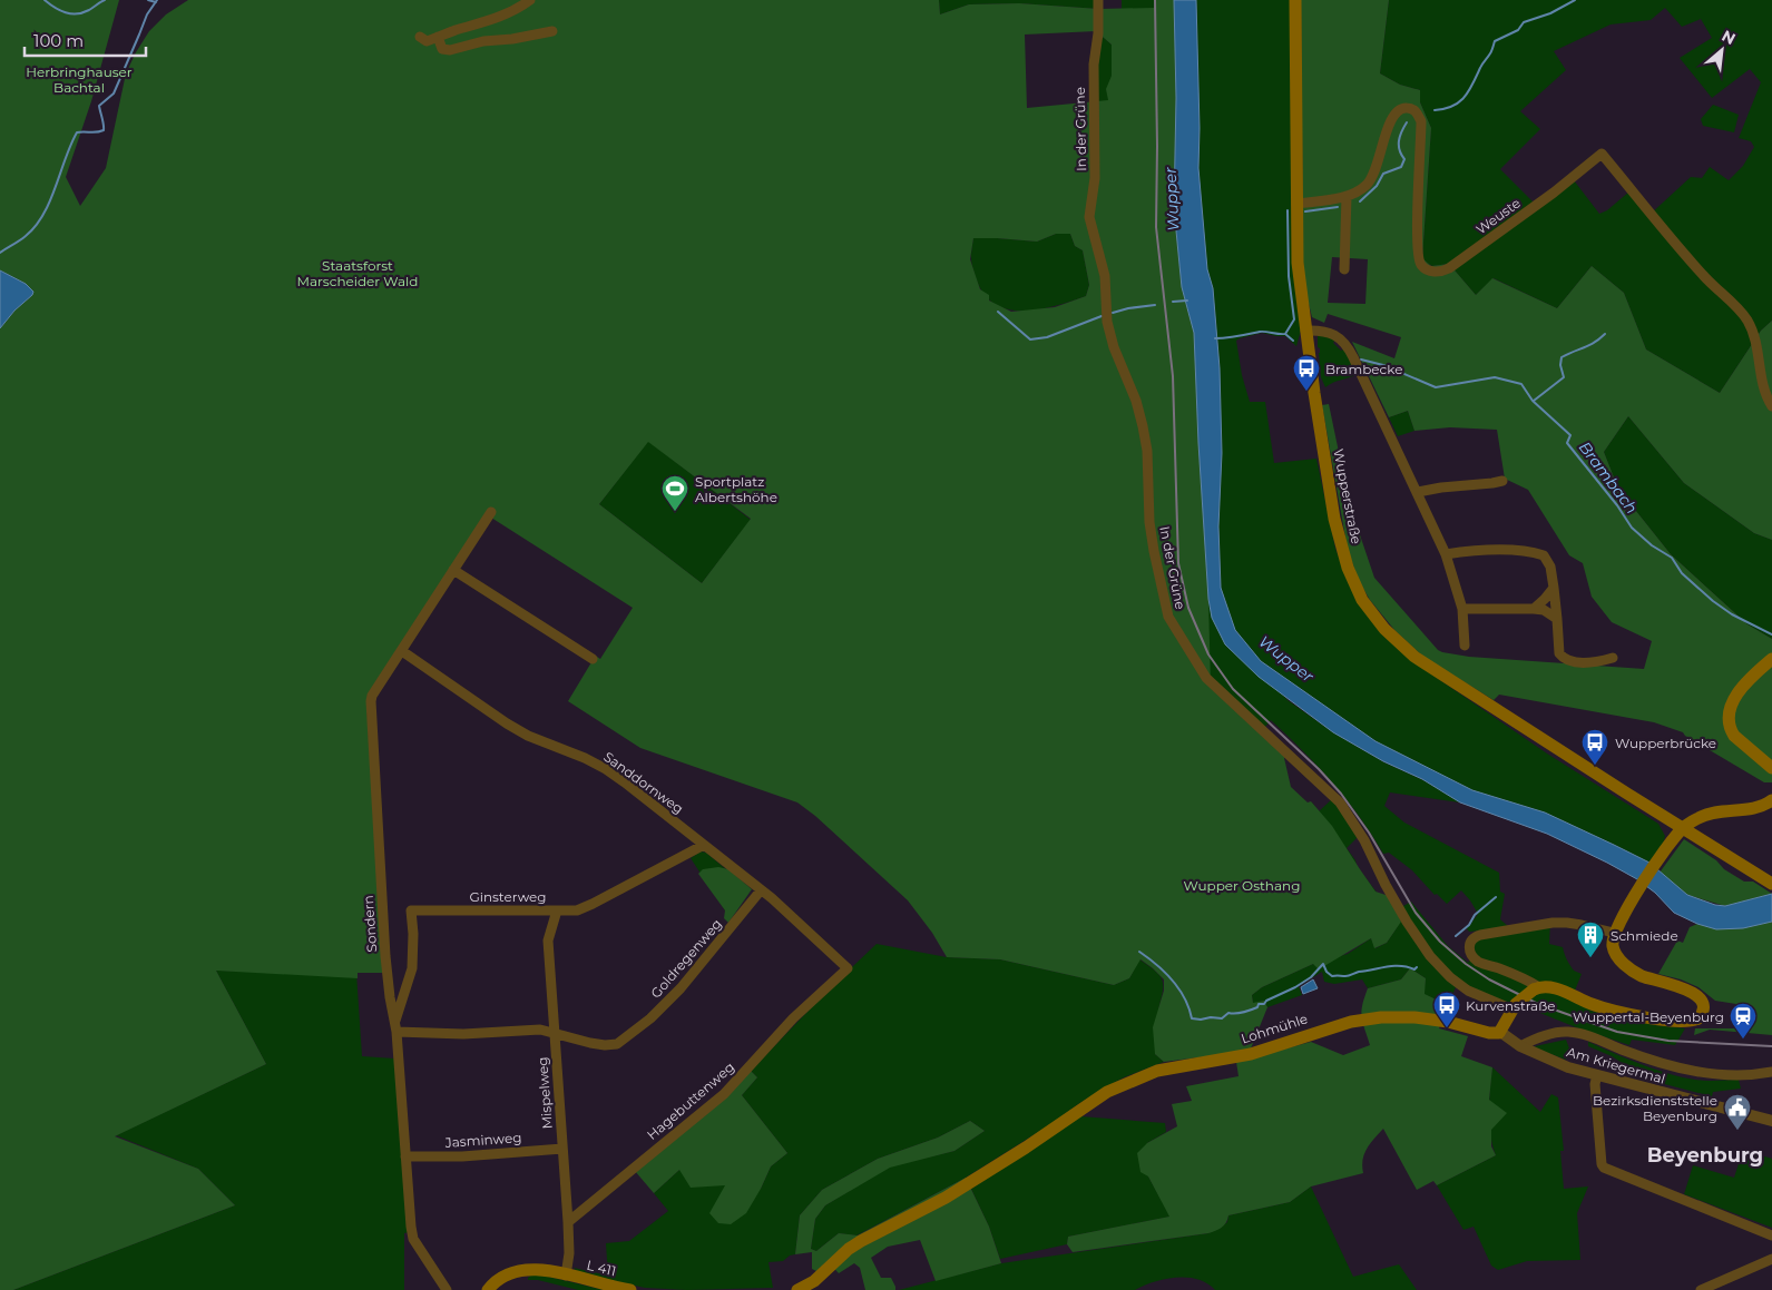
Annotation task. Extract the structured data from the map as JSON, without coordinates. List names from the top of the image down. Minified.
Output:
{"streets":{"main road":["Wupperstraße","Lohmühle","L 411"],"street":["In der Grüne","Weuste","Sanddornweg","Ginsterweg","Sondern","Goldregenweg","Am Kriegermal","Mispelweg","Hagebuttenweg","Jasminweg"]},"crossings":[["Weuste","Wupperstraße"],["Sanddornweg","Ginsterweg"],["Sanddornweg","Sondern"],["Sanddornweg","Goldregenweg"],["Sanddornweg","Hagebuttenweg"],["Ginsterweg","Sondern"],["Ginsterweg","Goldregenweg"],["Ginsterweg","Mispelweg"],["Sondern","Goldregenweg"],["Sondern","Jasminweg"],["Goldregenweg","Mispelweg"],["Lohmühle","Am Kriegermal"],["Mispelweg","Hagebuttenweg"],["Mispelweg","Jasminweg"],["Mispelweg","L 411"]],"districts":["Beyenburg"],"water":["Wupper","Brambach"],"parks":["Herbringhauser Bachtal","Staatsforst Marscheider Wald","Wupper Osthang"],"places":{"bus stop":["Brambecke","Wupperbrücke","Kurvenstraße"],"sports":["Sportplatz Albertshöhe"],"building":["Schmiede"],"station":["Wuppertal-Beyenburg"],"public building":["Bezirksdienststelle Beyenburg"]},"scale_bar":"100 m","north":"top right"}
